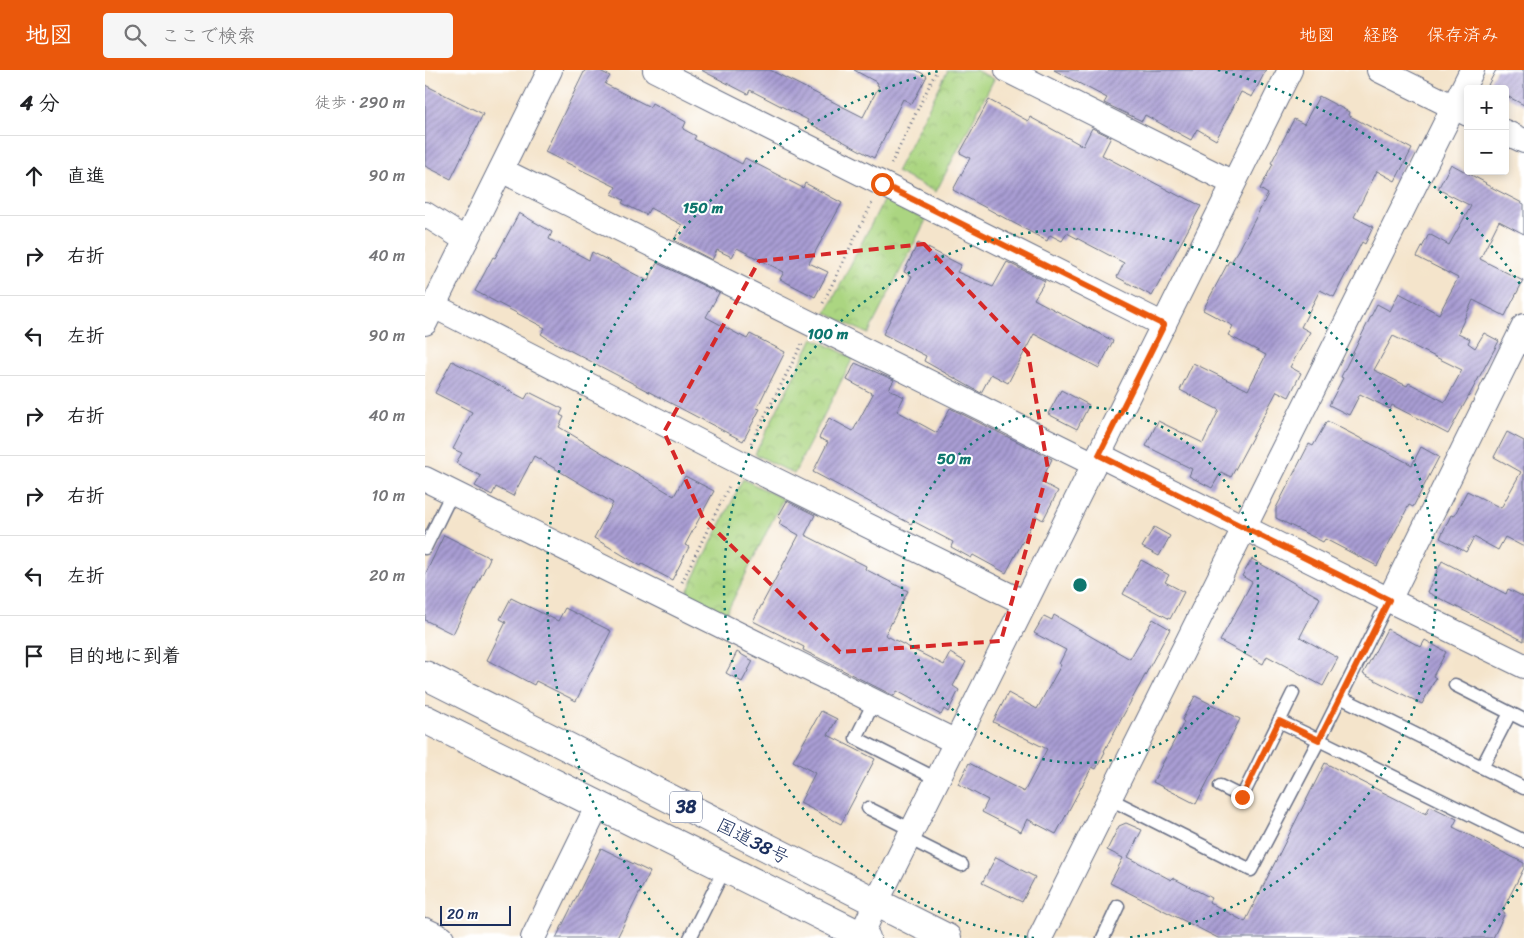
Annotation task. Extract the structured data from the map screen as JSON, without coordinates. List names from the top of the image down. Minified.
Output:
{"streets":{"highway":["38","国道38号"]},"scale_bar":"20 m","page":{"header":"地図","search":"ここで検索","nav":["地図","経路","保存済み"],"heading":["4 分","徒歩 · 290 m"],"map_buttons":["+","−"],"list":[["直進","90 m"],["右折","40 m"],["左折","90 m"],["右折","40 m"],["右折","10 m"],["左折","20 m"],"目的地に到着"],"scale":"20 m"},"rings":["150 m","100 m","50 m"]}
